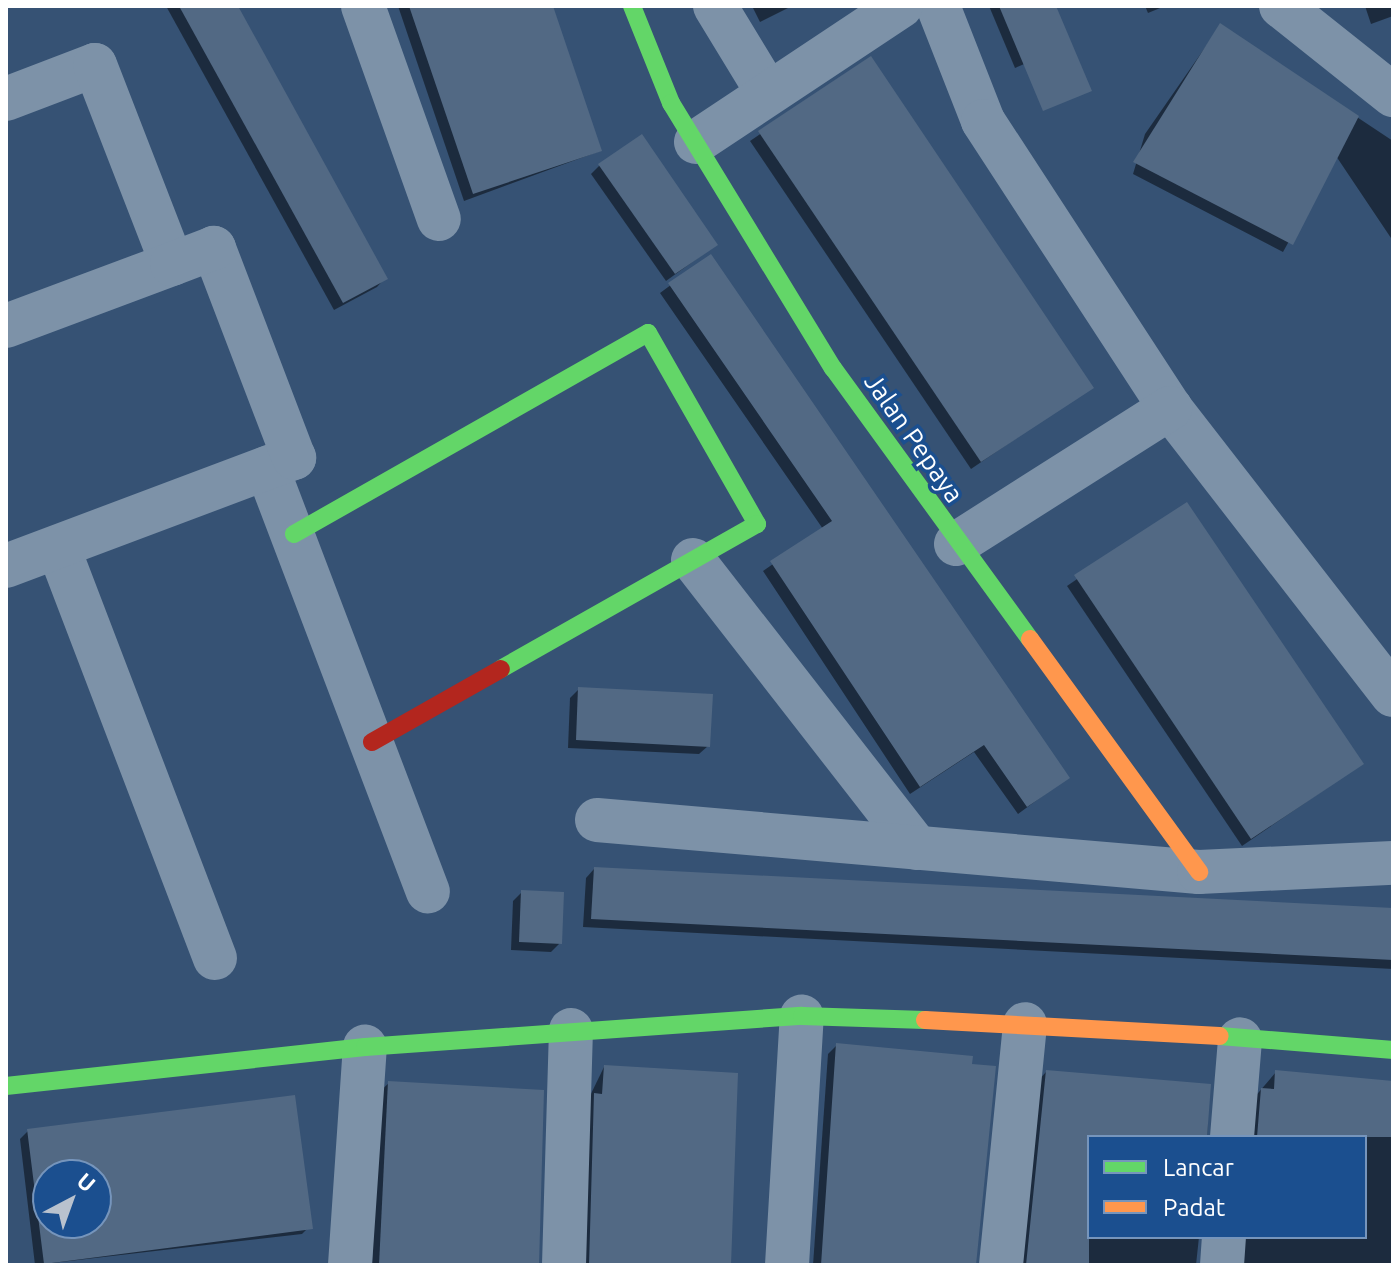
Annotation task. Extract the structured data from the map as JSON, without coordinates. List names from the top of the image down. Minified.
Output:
{"streets":{"street":["Jalan Pepaya"]},"legend":["Lancar","Padat"],"north":"top right"}
